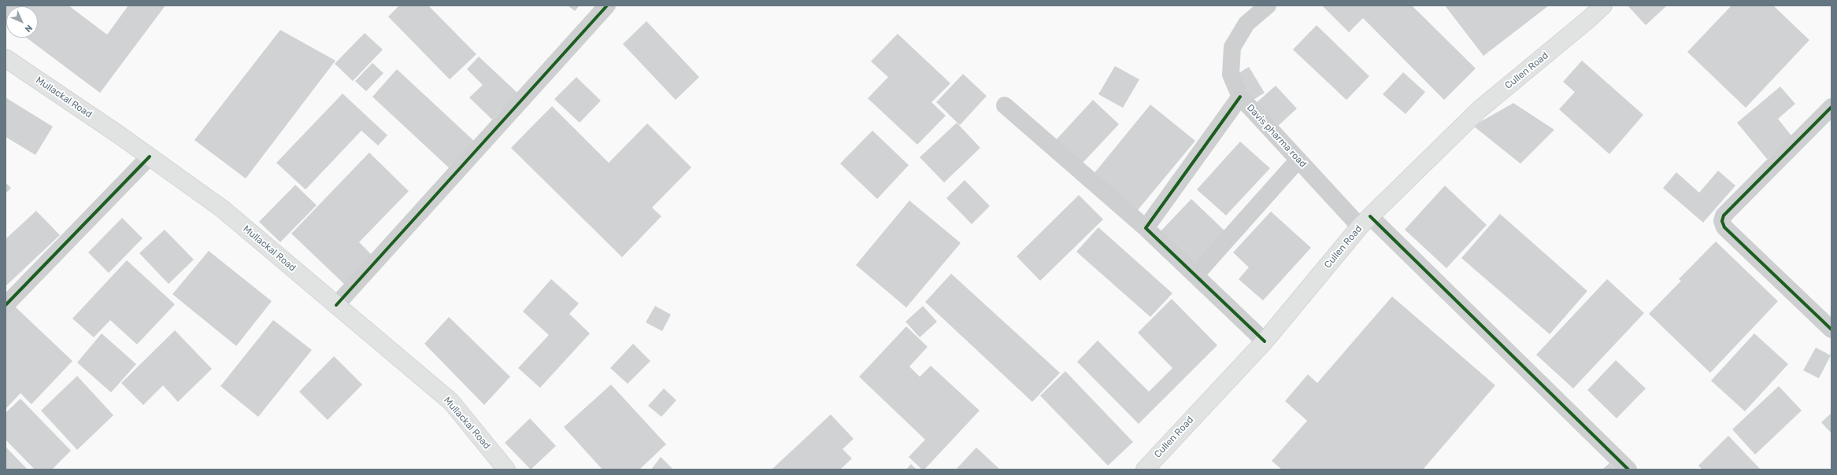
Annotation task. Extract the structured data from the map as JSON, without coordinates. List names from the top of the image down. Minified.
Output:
{"streets":{"main road":["Cullen Road","Mullackal Road"],"street":["Davis pharma road"]},"crossings":[["Cullen Road","Davis pharma road"]],"north":"bottom right"}
